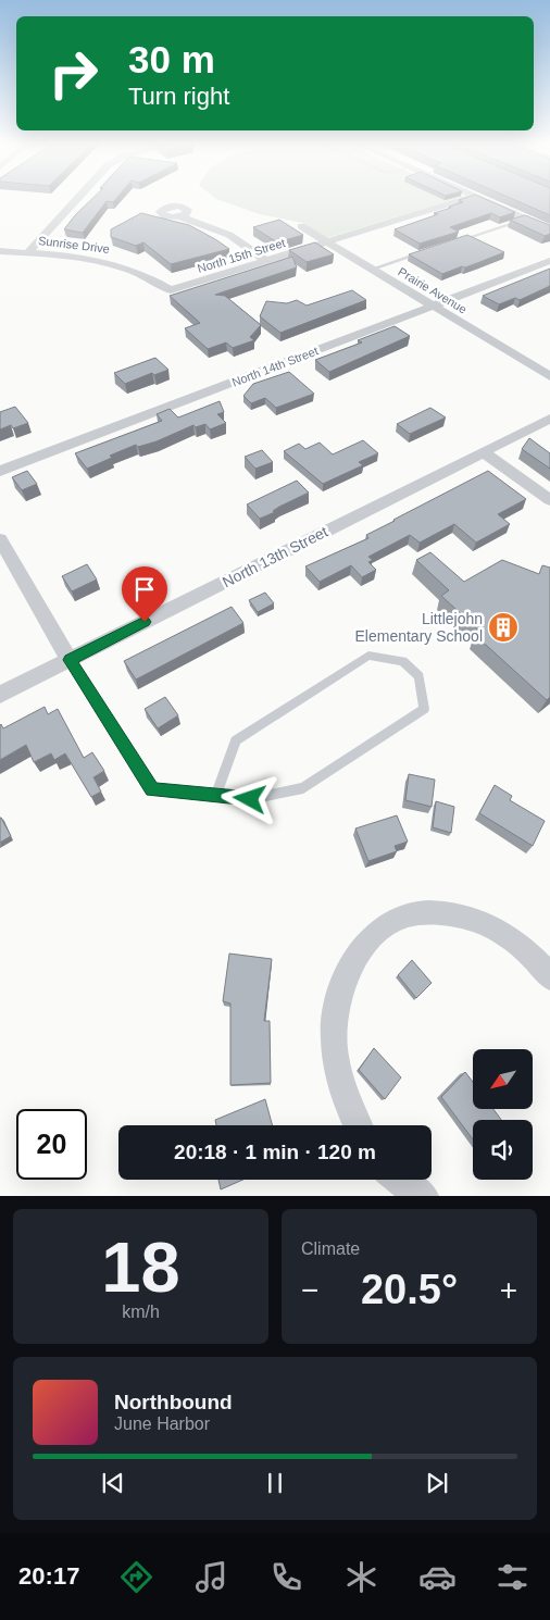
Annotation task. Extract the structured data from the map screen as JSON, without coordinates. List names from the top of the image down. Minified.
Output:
{"streets":{"street":["Sunrise Drive","North 15th Street","Prairie Avenue","North 14th Street","North 13th Street"]},"crossings":[["Sunrise Drive","North 15th Street"],["North 15th Street","Prairie Avenue"],["Prairie Avenue","North 14th Street"]],"places":{"building":["Littlejohn Elementary School"]},"north":"bottom left","page":{"turn":["30 m","Turn right"],"limit":"20","trip":"20:18 · 1 min · 120 m","tile":[["18","km/h"],"Climate"],"heat":["−","20.5°","+"],"song":["Northbound","June Harbor"],"tabs":"20:17"}}
